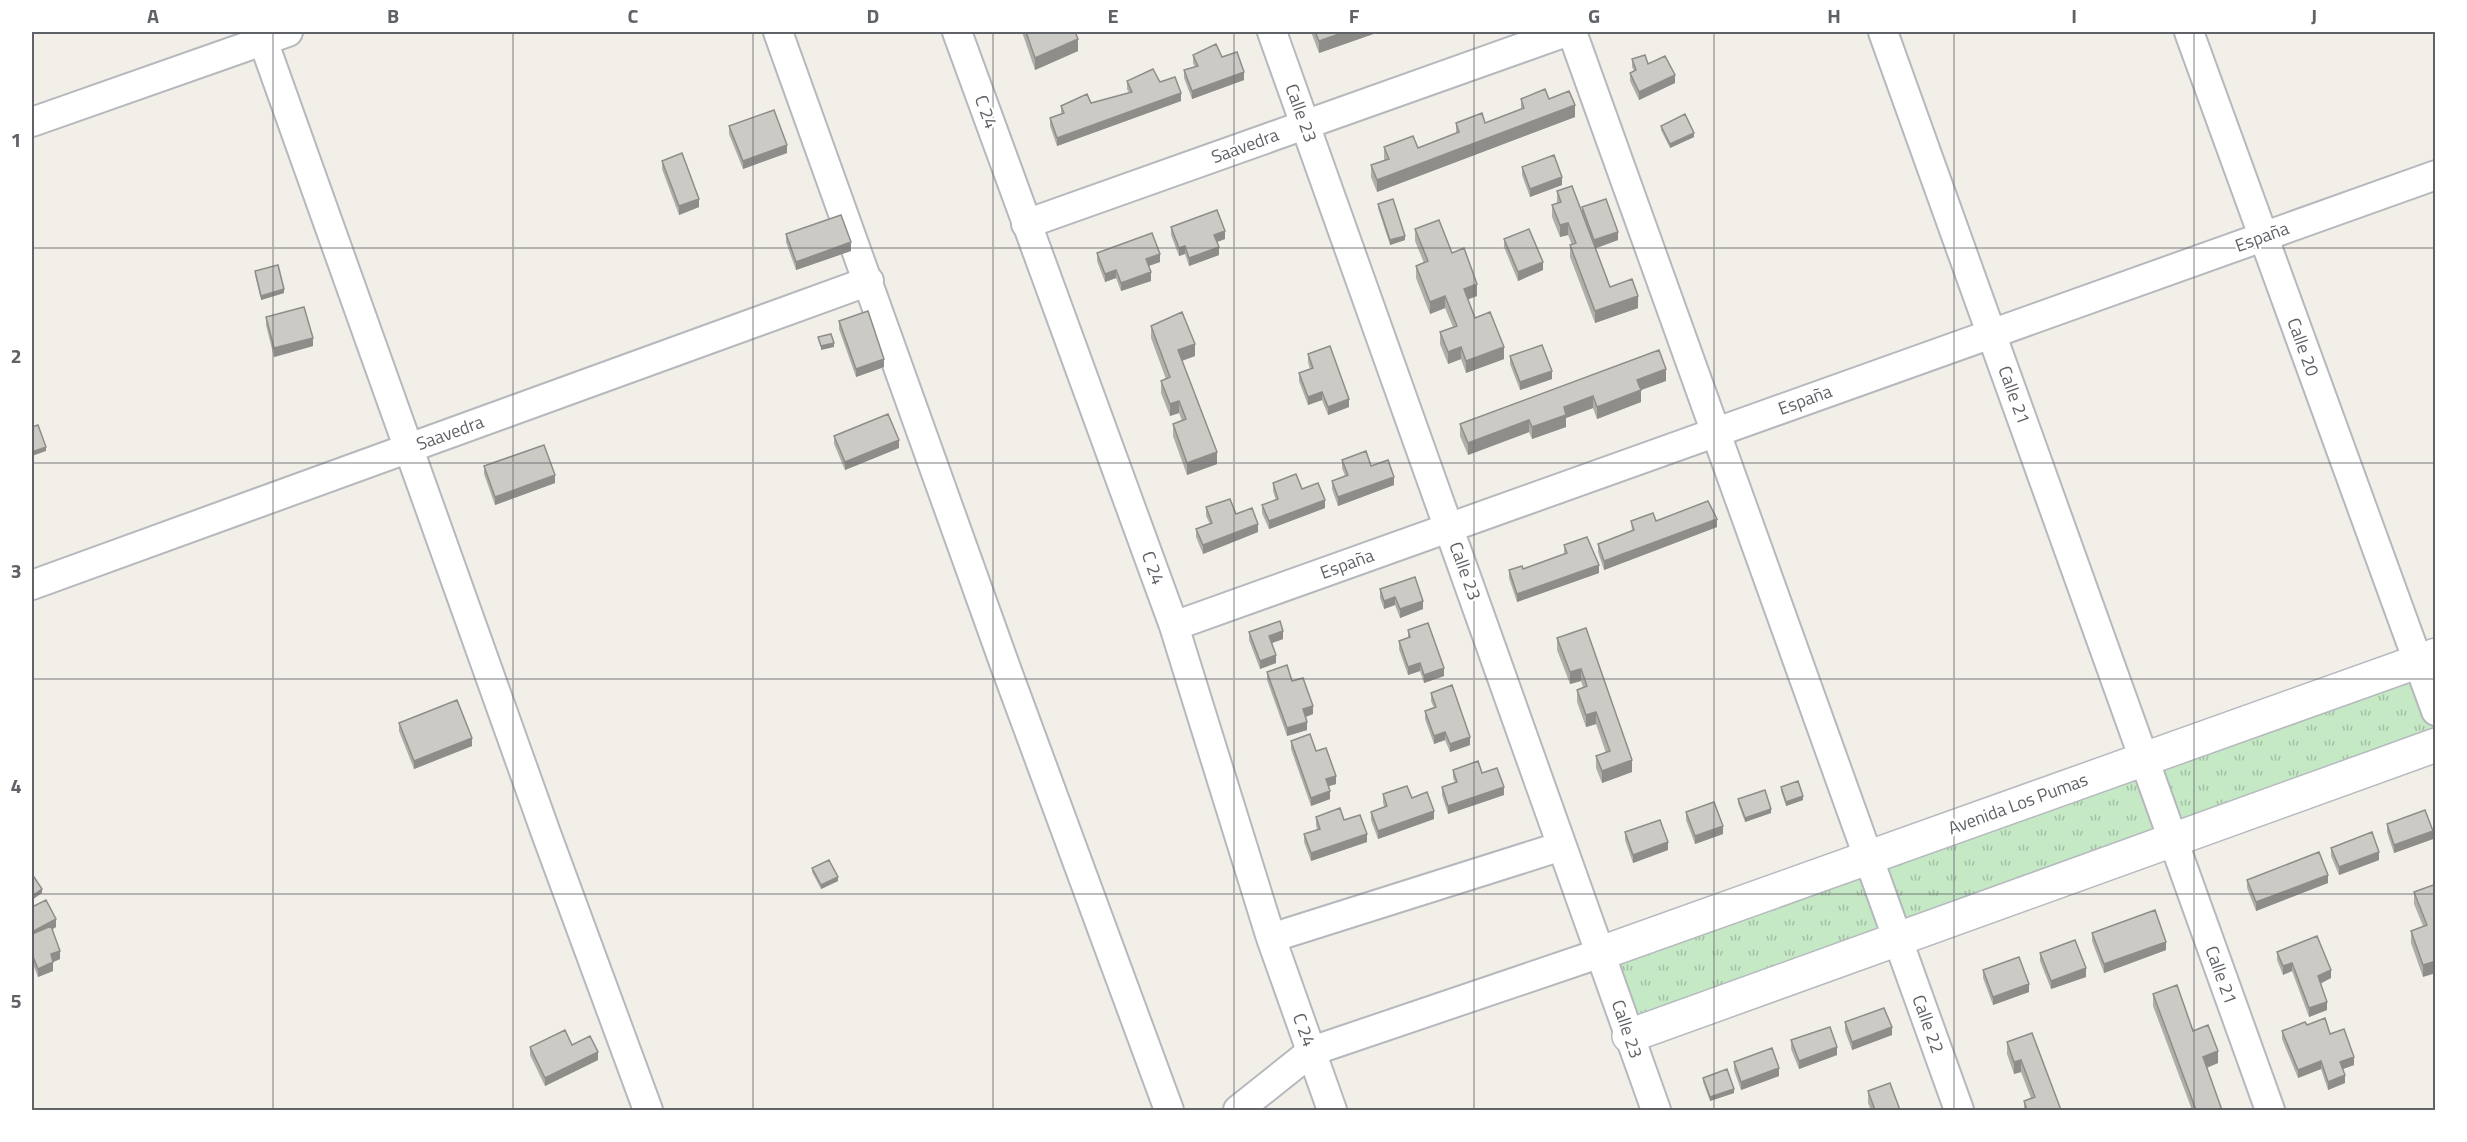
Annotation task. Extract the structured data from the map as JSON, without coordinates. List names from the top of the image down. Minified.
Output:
{"streets":{"main road":["Avenida Los Pumas"],"street":["C 24","Calle 23","Saavedra","España","Calle 20","Calle 21","Calle 22"]},"crossings":[["C 24","Saavedra"],["C 24","España"],["Calle 23","Saavedra"],["Calle 23","España"],["Calle 23","Avenida Los Pumas"],["España","Calle 20"],["España","Calle 21"],["España","Calle 22"],["Calle 20","Avenida Los Pumas"],["Calle 21","Avenida Los Pumas"],["Avenida Los Pumas","Calle 22"]],"grid":{"columns":["A","B","C","D","E","F","G","H","I","J"],"rows":["1","2","3","4","5"]}}
